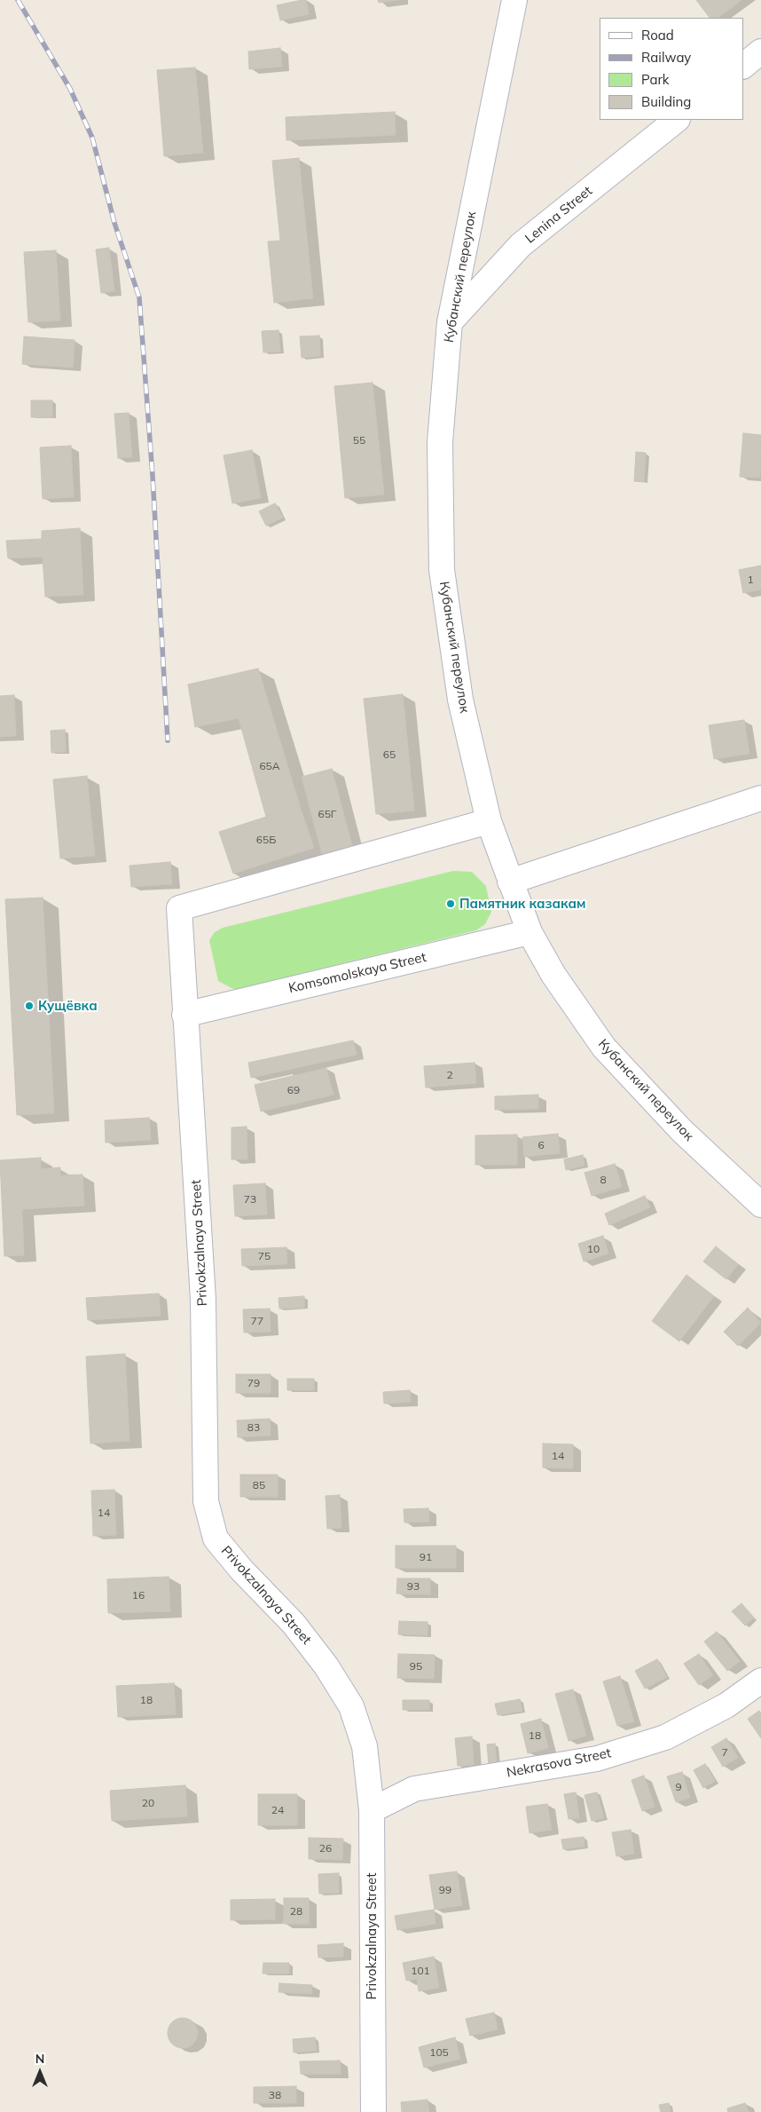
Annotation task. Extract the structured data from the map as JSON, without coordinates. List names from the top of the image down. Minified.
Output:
{"streets":{"street":["Lenina Street","Кубанский переулок","Komsomolskaya Street","Privokzalnaya Street","Nekrasova Street"]},"crossings":[["Lenina Street","Кубанский переулок"],["Кубанский переулок","Komsomolskaya Street"],["Кубанский переулок","Privokzalnaya Street"],["Komsomolskaya Street","Privokzalnaya Street"],["Privokzalnaya Street","Nekrasova Street"]],"places":["Памятник казакам","Кущёвка"],"house_numbers":["55","1","65","65А","65Г","65Б","2","69","6","8","73","10","75","77","79","83","14","85","14","91","93","16","95","18","18","7","9","20","24","26","99","28","101","105","38"],"legend":["Road","Railway","Park","Building"],"north":"top"}
